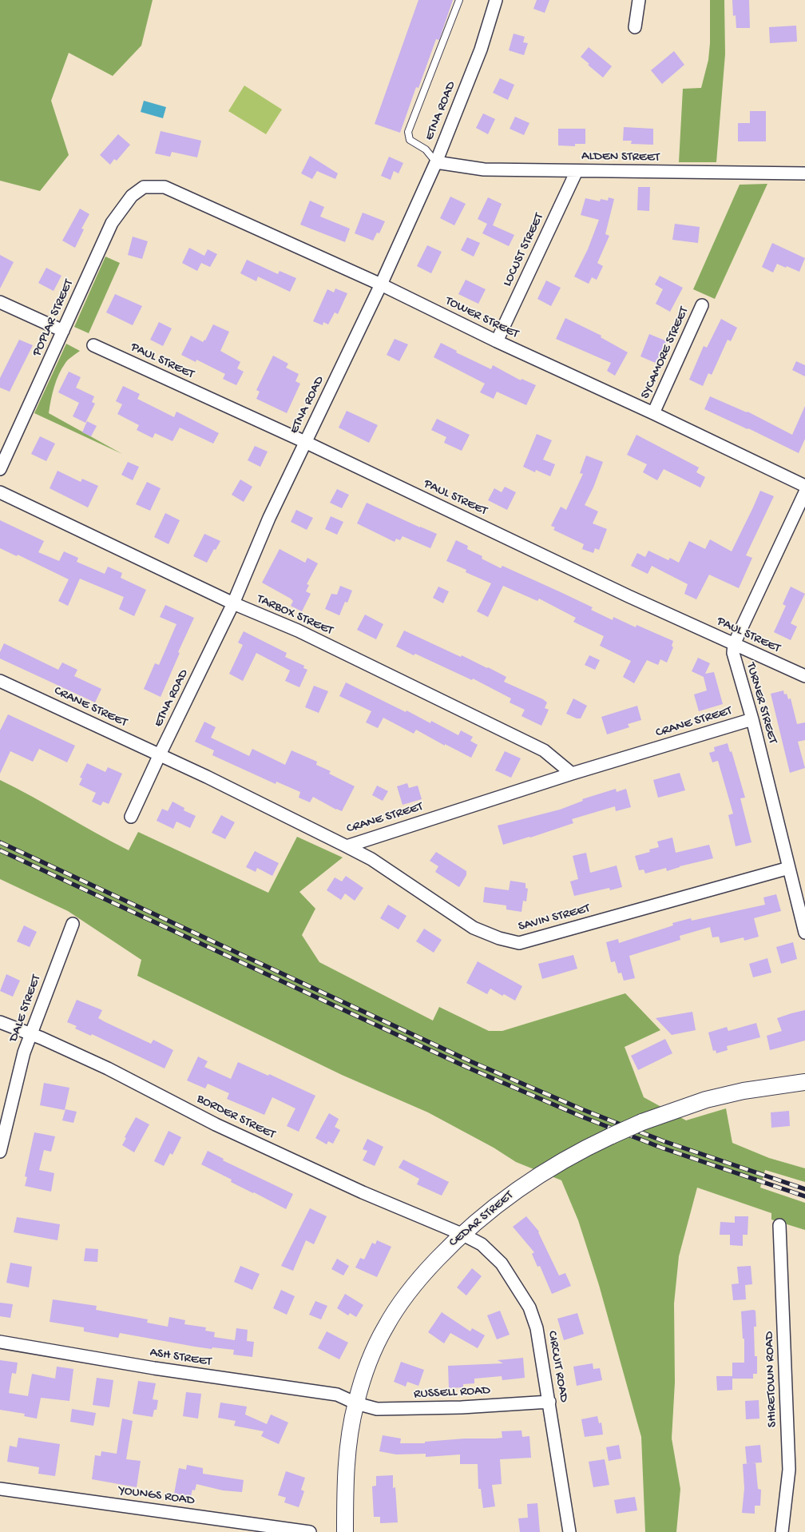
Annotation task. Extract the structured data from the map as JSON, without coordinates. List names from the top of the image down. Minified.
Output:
{"streets":{"street":["ETNA ROAD","ALDEN STREET","LOCUST STREET","POPLAR STREET","TOWER STREET","SYCAMORE STREET","PAUL STREET","TARBOX STREET","TURNER STREET","CRANE STREET","SAVIN STREET","DALE STREET","BORDER STREET","CEDAR STREET","ASH STREET","CIRCUIT ROAD","SHIRETOWN ROAD","RUSSELL ROAD","YOUNGS ROAD"]},"crossings":[["ETNA ROAD","ALDEN STREET"],["ETNA ROAD","TOWER STREET"],["ETNA ROAD","PAUL STREET"],["ETNA ROAD","TARBOX STREET"],["ETNA ROAD","CRANE STREET"],["ALDEN STREET","LOCUST STREET"],["LOCUST STREET","TOWER STREET"],["POPLAR STREET","TOWER STREET"],["TOWER STREET","SYCAMORE STREET"],["PAUL STREET","TURNER STREET"],["TARBOX STREET","CRANE STREET"],["TURNER STREET","CRANE STREET"],["TURNER STREET","SAVIN STREET"],["CRANE STREET","SAVIN STREET"],["DALE STREET","BORDER STREET"],["BORDER STREET","CEDAR STREET"],["BORDER STREET","CIRCUIT ROAD"],["CEDAR STREET","ASH STREET"],["CEDAR STREET","CIRCUIT ROAD"],["CEDAR STREET","RUSSELL ROAD"],["ASH STREET","RUSSELL ROAD"],["CIRCUIT ROAD","RUSSELL ROAD"]]}
